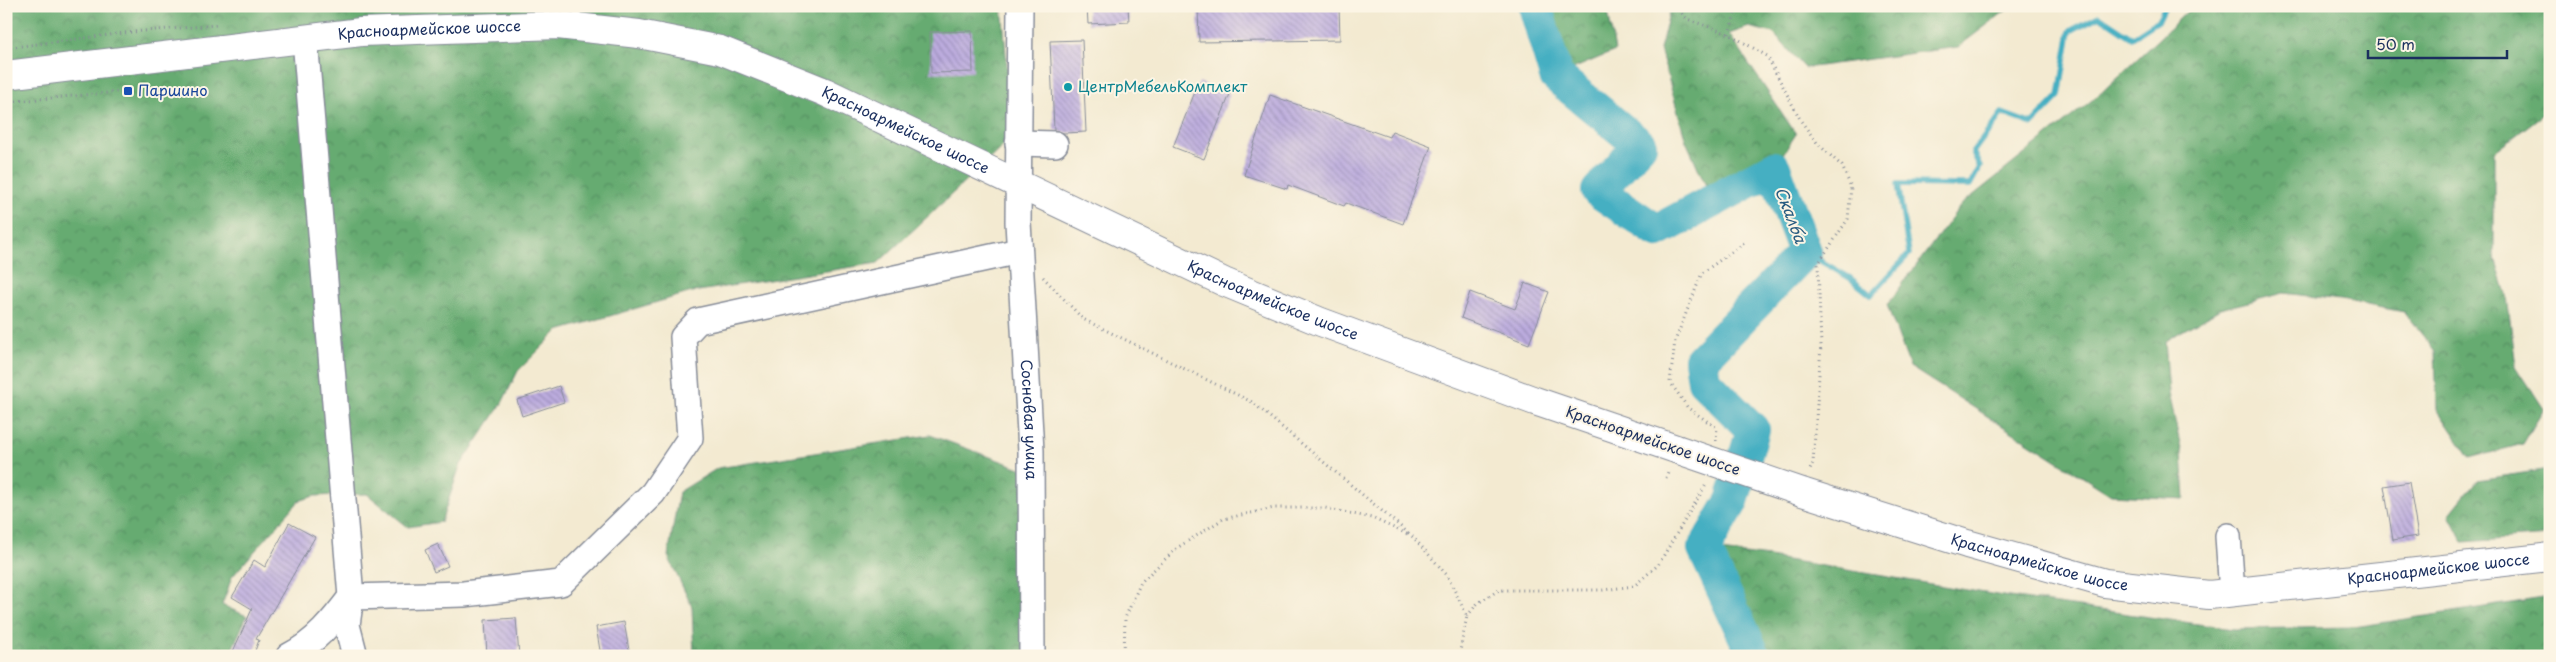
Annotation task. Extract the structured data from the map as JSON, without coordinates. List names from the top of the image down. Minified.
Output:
{"streets":{"main road":["Красноармейское шоссе"],"street":["Сосновая улица"]},"crossings":[["Красноармейское шоссе","Сосновая улица"]],"water":["Скалба"],"places":{"other":["ЦентрМебельКомплект"],"transit":["Паршино"]},"scale_bar":"50 m"}
